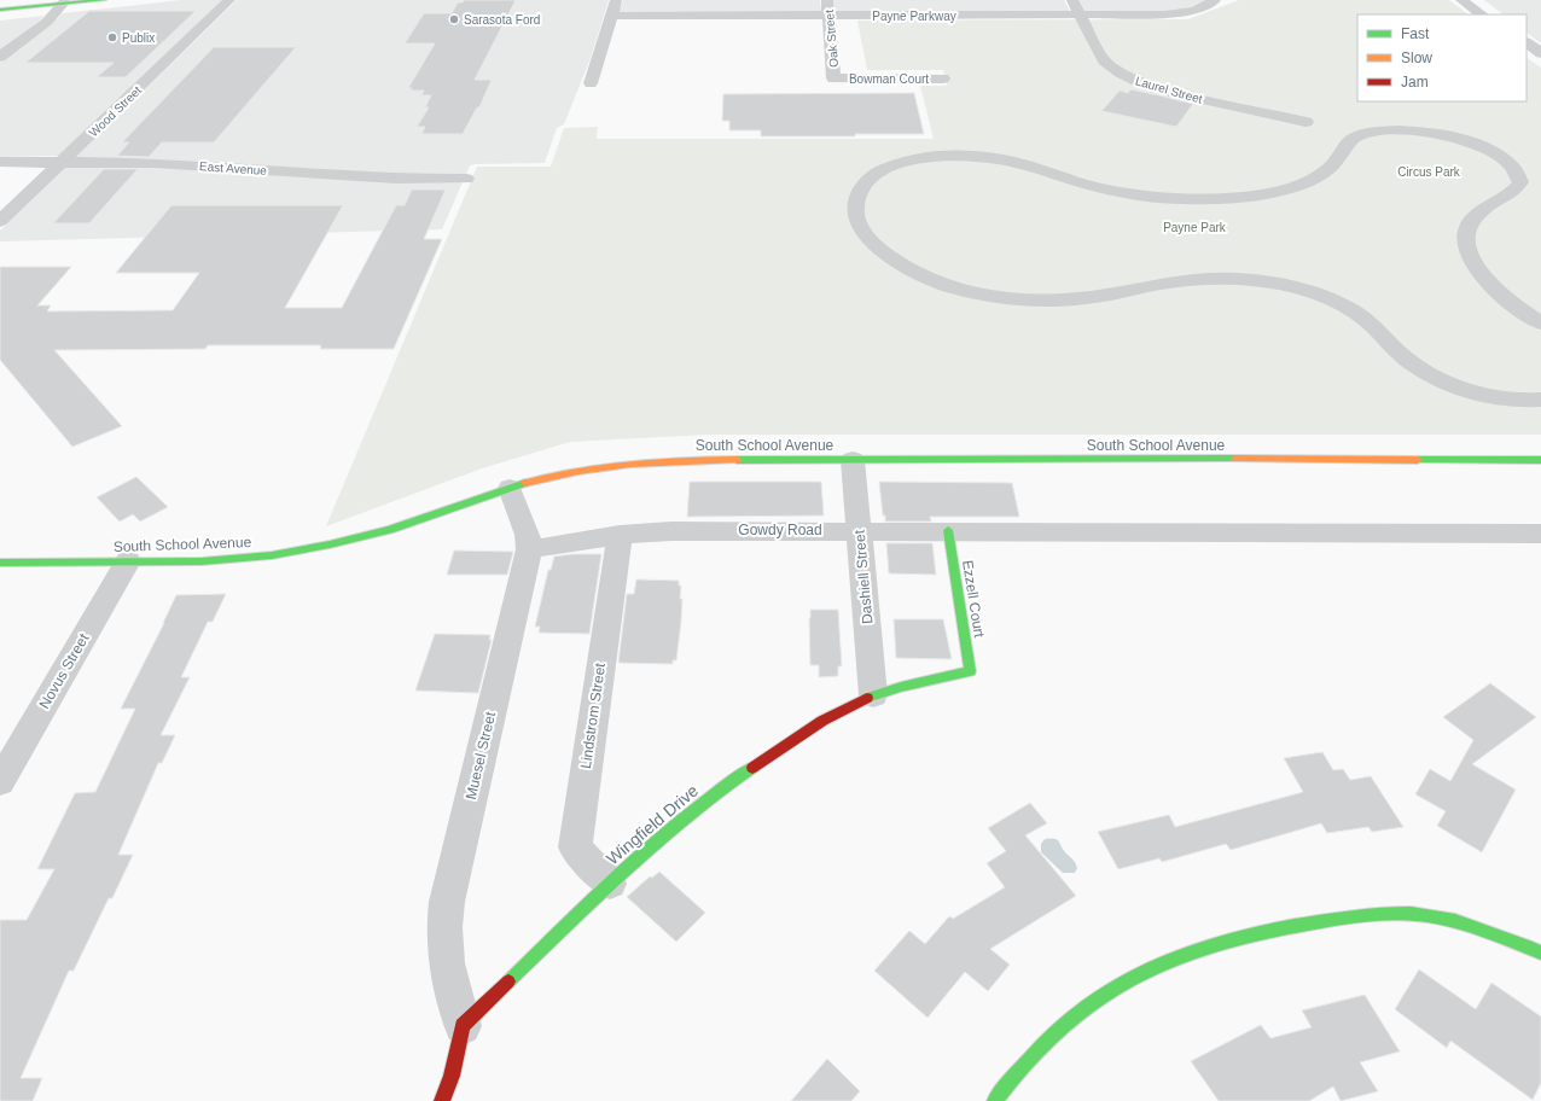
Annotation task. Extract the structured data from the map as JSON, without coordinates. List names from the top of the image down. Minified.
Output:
{"streets":{"street":["Payne Parkway","Oak Street","Bowman Court","Laurel Street","Wood Street","East Avenue","South School Avenue","Gowdy Road","Dashiell Street","Ezzell Court","Novus Street","Lindstrom Street","Muesel Street","Wingfield Drive"]},"crossings":[["Payne Parkway","Oak Street"],["Payne Parkway","Laurel Street"],["Oak Street","Bowman Court"],["Wood Street","East Avenue"],["South School Avenue","Dashiell Street"],["South School Avenue","Novus Street"],["South School Avenue","Muesel Street"],["Gowdy Road","Dashiell Street"],["Gowdy Road","Ezzell Court"],["Gowdy Road","Lindstrom Street"],["Gowdy Road","Muesel Street"],["Dashiell Street","Wingfield Drive"],["Ezzell Court","Wingfield Drive"],["Lindstrom Street","Wingfield Drive"],["Muesel Street","Wingfield Drive"]],"parks":["Circus Park","Payne Park"],"places":["Sarasota Ford","Publix"],"legend":["Fast","Slow","Jam"]}
